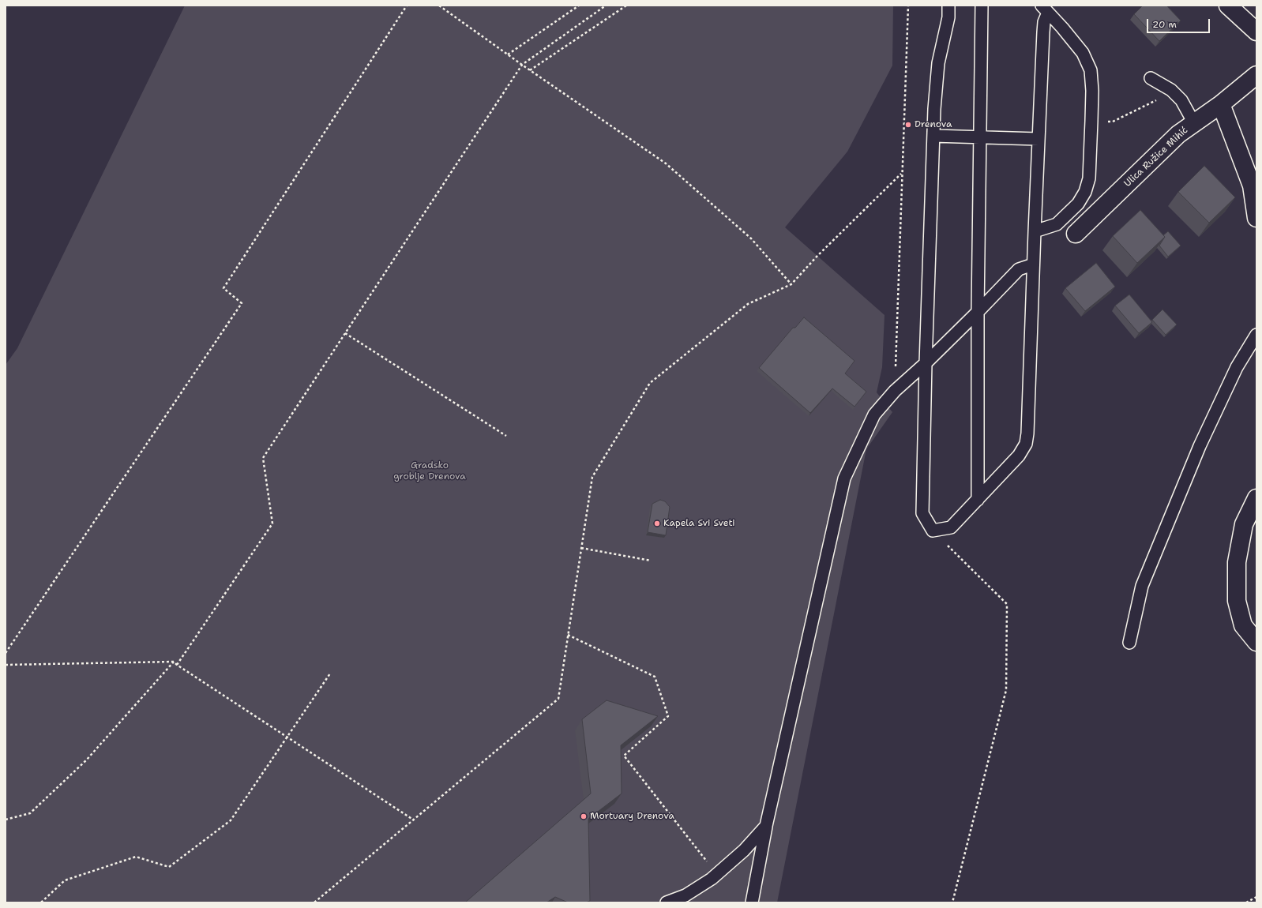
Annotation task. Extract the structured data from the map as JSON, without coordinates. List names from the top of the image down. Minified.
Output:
{"streets":{"street":["Ulica Ružice Mihić"]},"parks":["Gradsko groblje Drenova"],"places":["Drenova","Kapela Svi Sveti","Mortuary Drenova"],"scale_bar":"20 m"}
